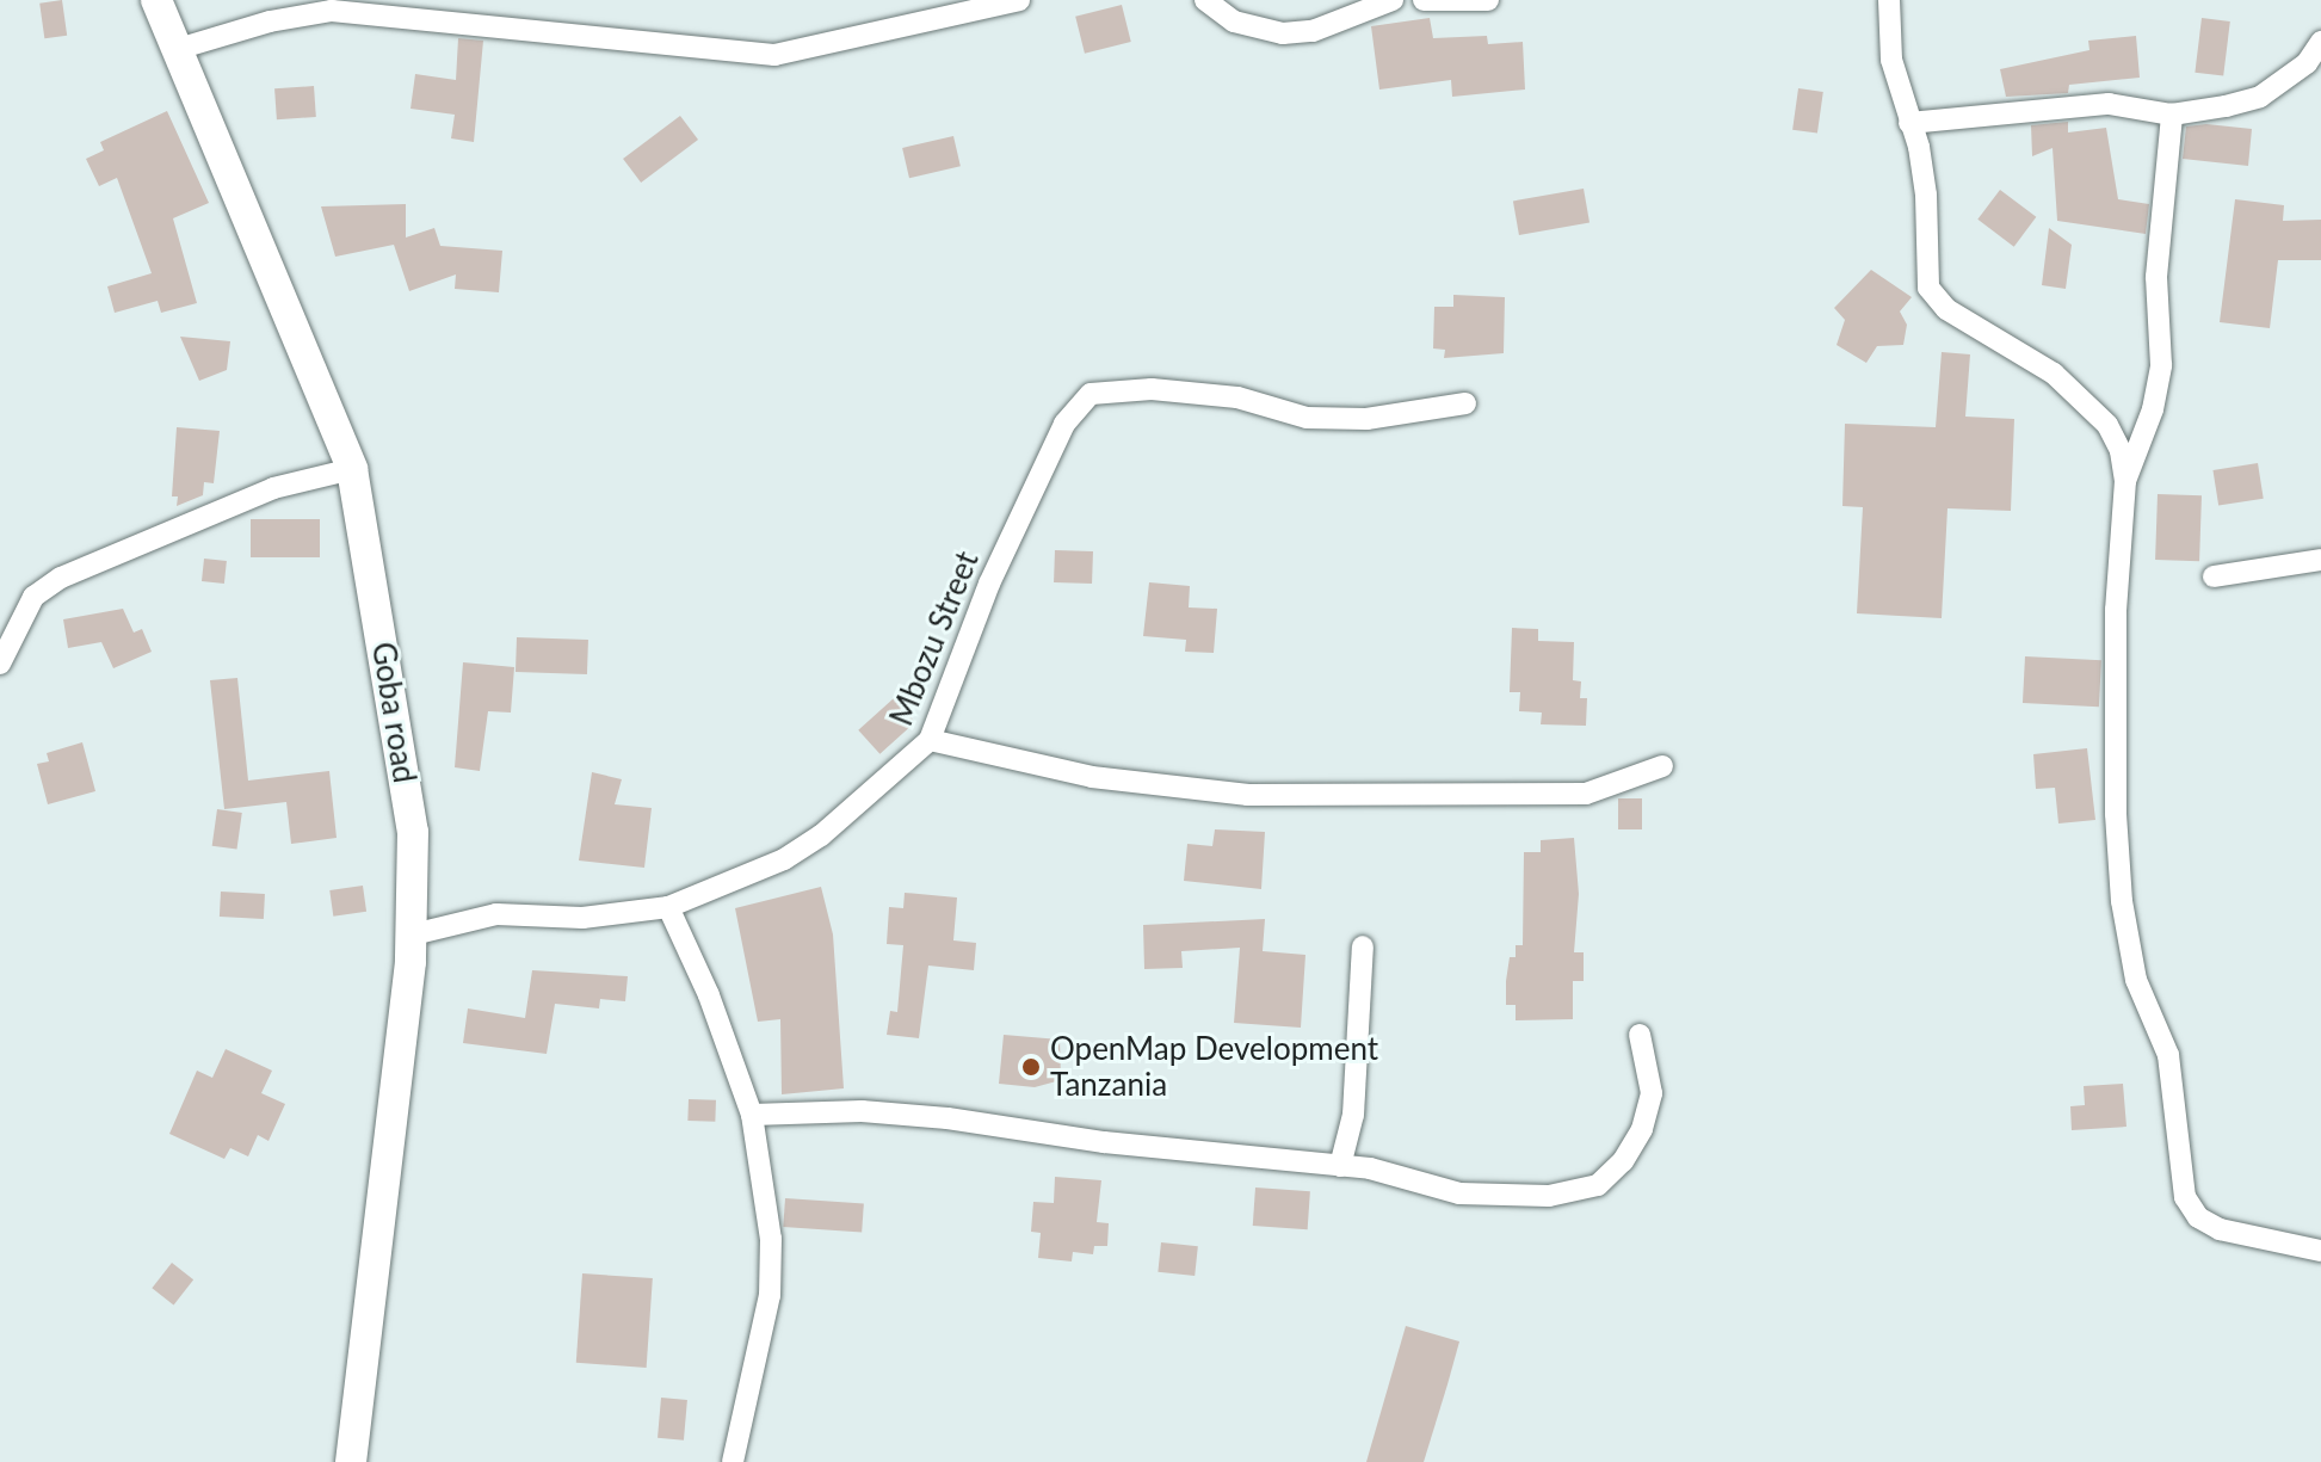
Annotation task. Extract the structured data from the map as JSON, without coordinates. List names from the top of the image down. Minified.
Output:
{"streets":{"street":["Mbozu Street","Goba road"]},"crossings":[["Mbozu Street","Goba road"]],"places":["OpenMap Development Tanzania"]}
